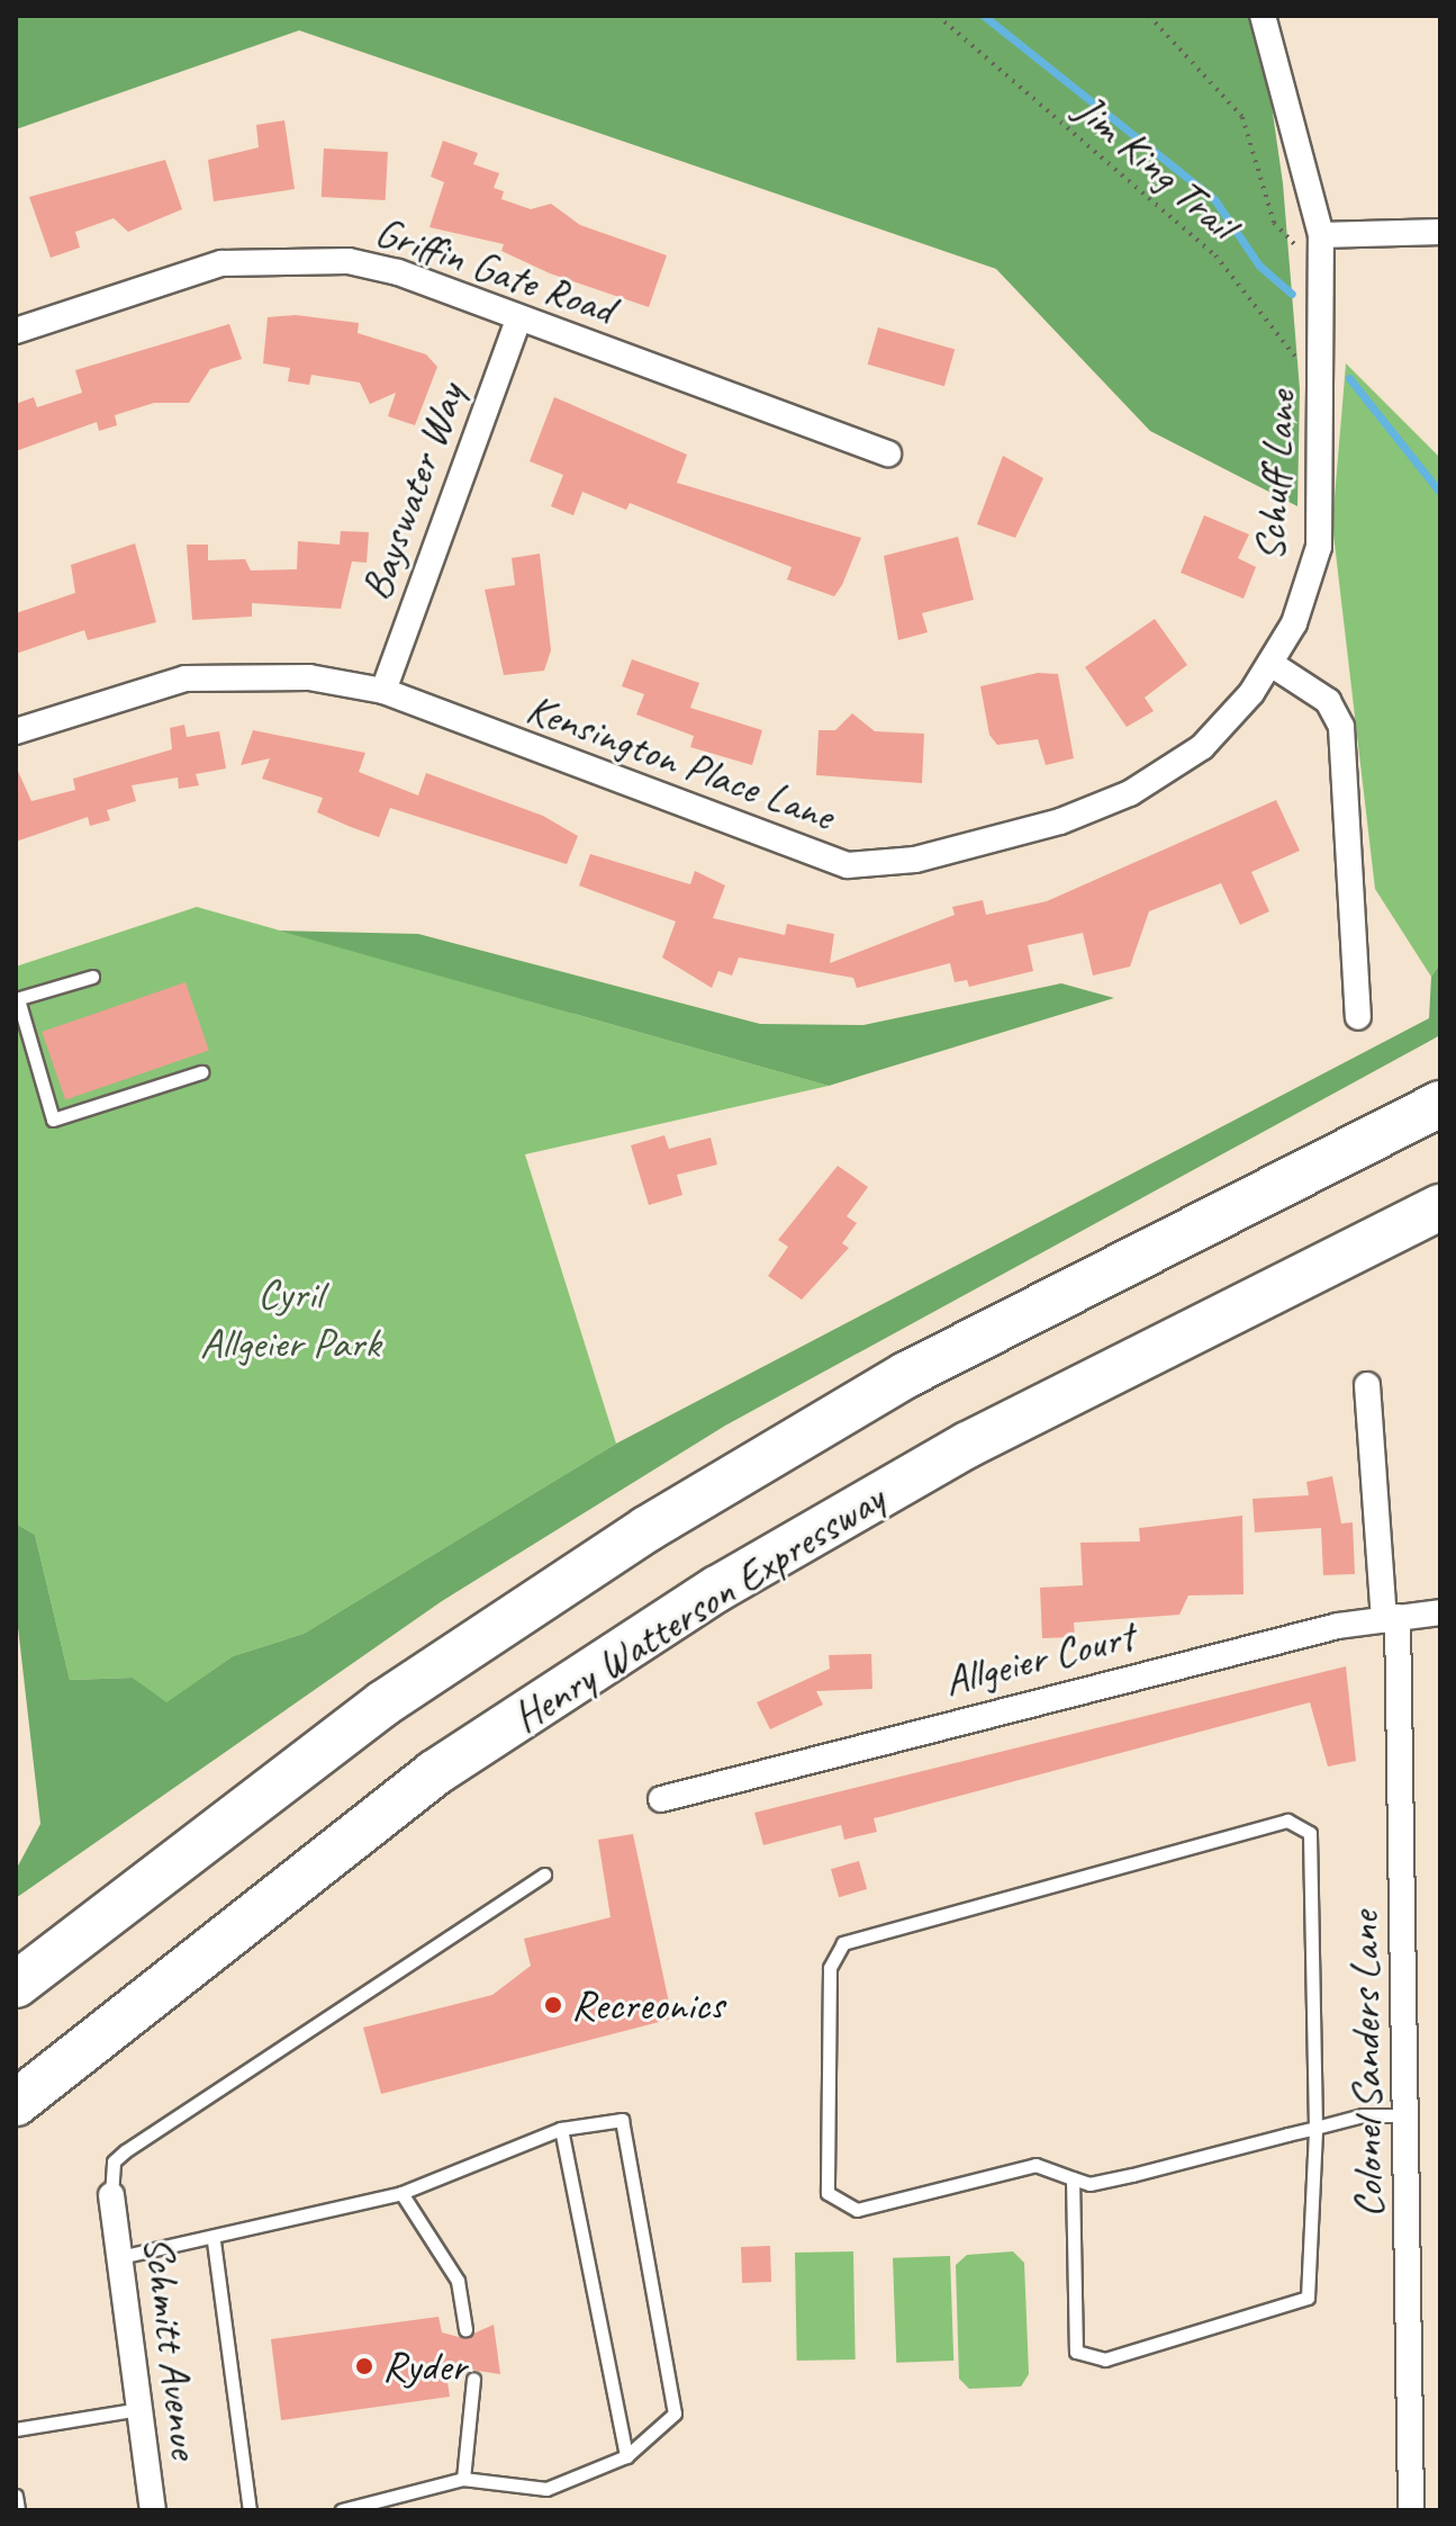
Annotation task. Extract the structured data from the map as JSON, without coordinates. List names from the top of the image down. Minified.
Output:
{"streets":{"highway":["Henry Watterson Expressway"],"street":["Griffin Gate Road","Schuff Lane","Bayswater Way","Kensington Place Lane","Allgeier Court","Colonel Sanders Lane","Schmitt Avenue"],"path":["Jim King Trail"]},"crossings":[["Jim King Trail","Schuff Lane"],["Griffin Gate Road","Bayswater Way"],["Schuff Lane","Kensington Place Lane"],["Bayswater Way","Kensington Place Lane"],["Allgeier Court","Colonel Sanders Lane"]],"parks":["Cyril Allgeier Park"],"places":["Recreonics","Ryder"]}
